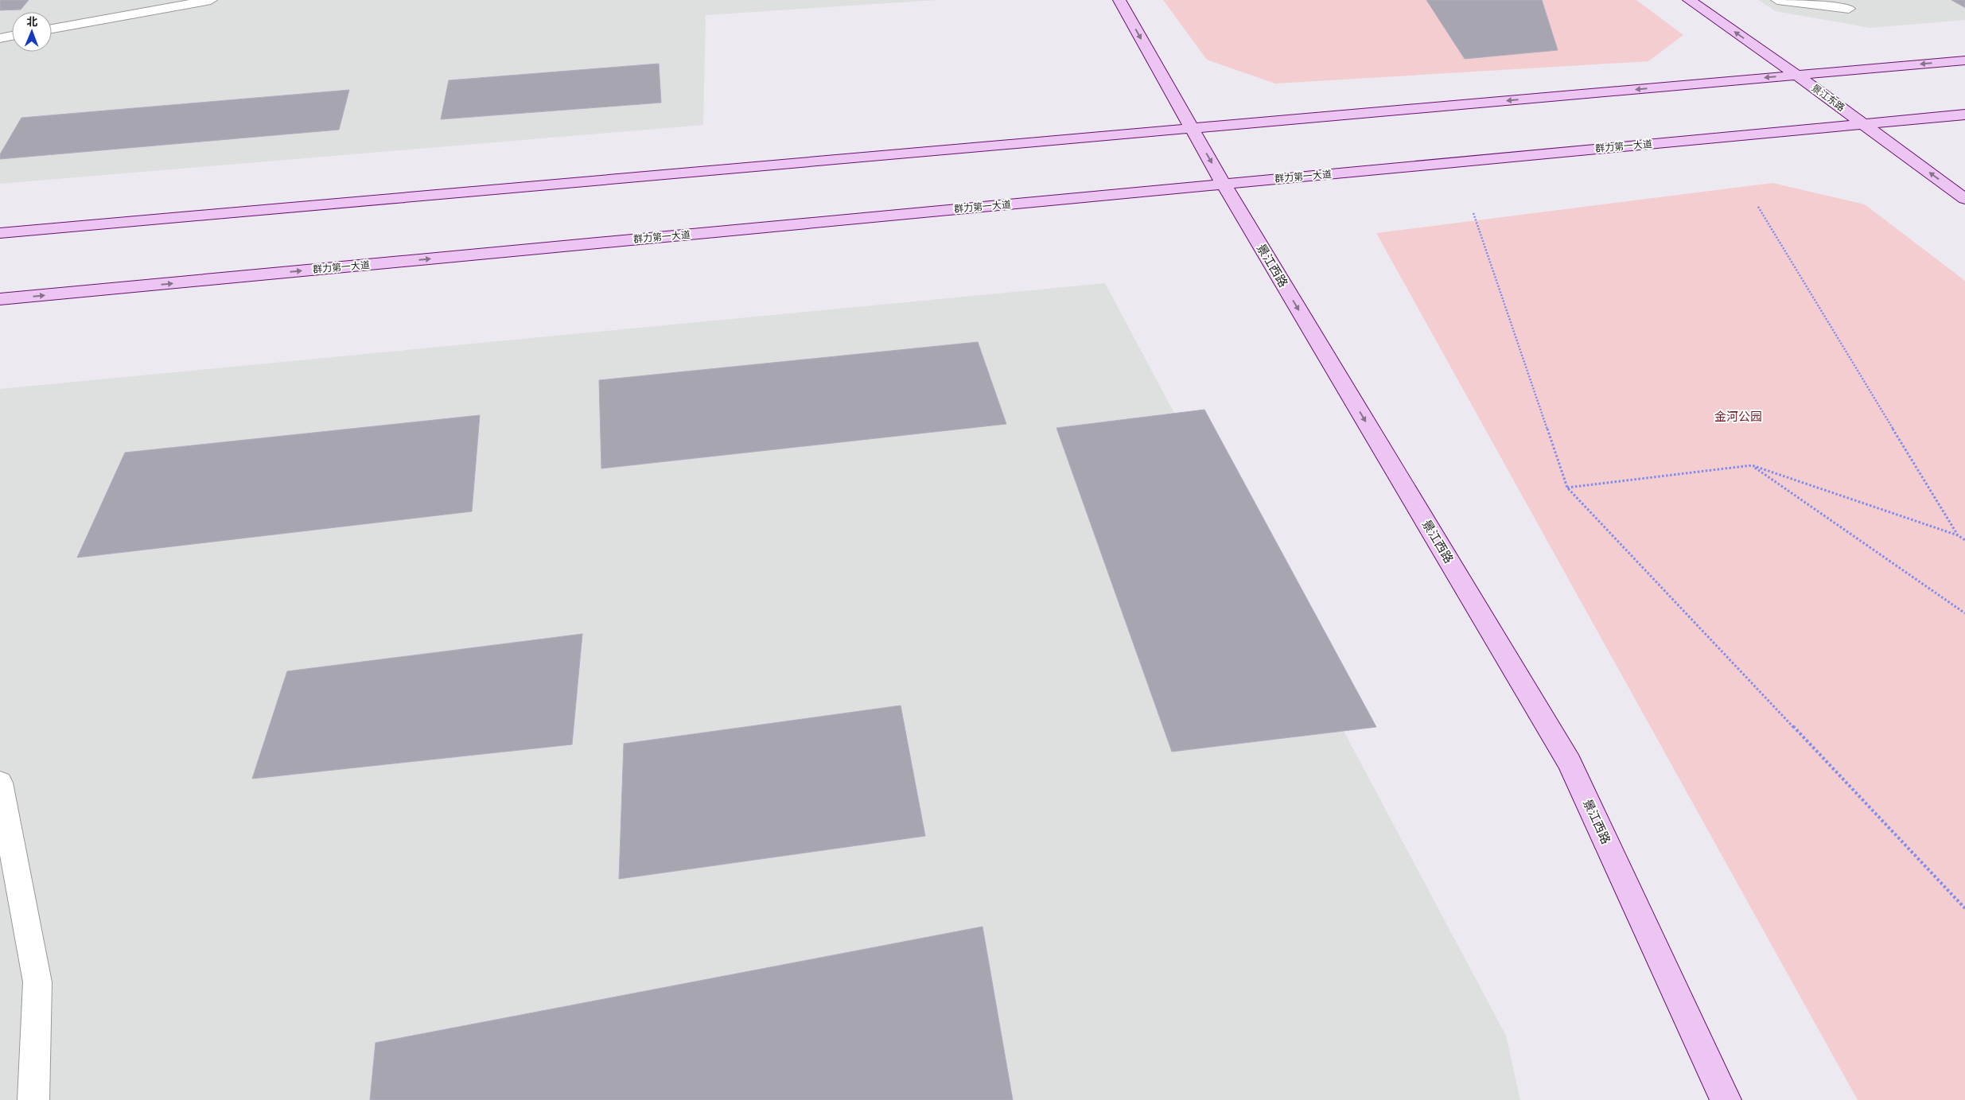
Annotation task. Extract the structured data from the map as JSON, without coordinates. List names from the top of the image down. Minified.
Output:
{"streets":{"main road":["景江东路","群力第一大道","景江西路"]},"crossings":[["景江东路","群力第一大道"],["群力第一大道","景江西路"]],"one_way":["景江东路","景江西路"],"parks":["金河公园"],"north":"top"}
